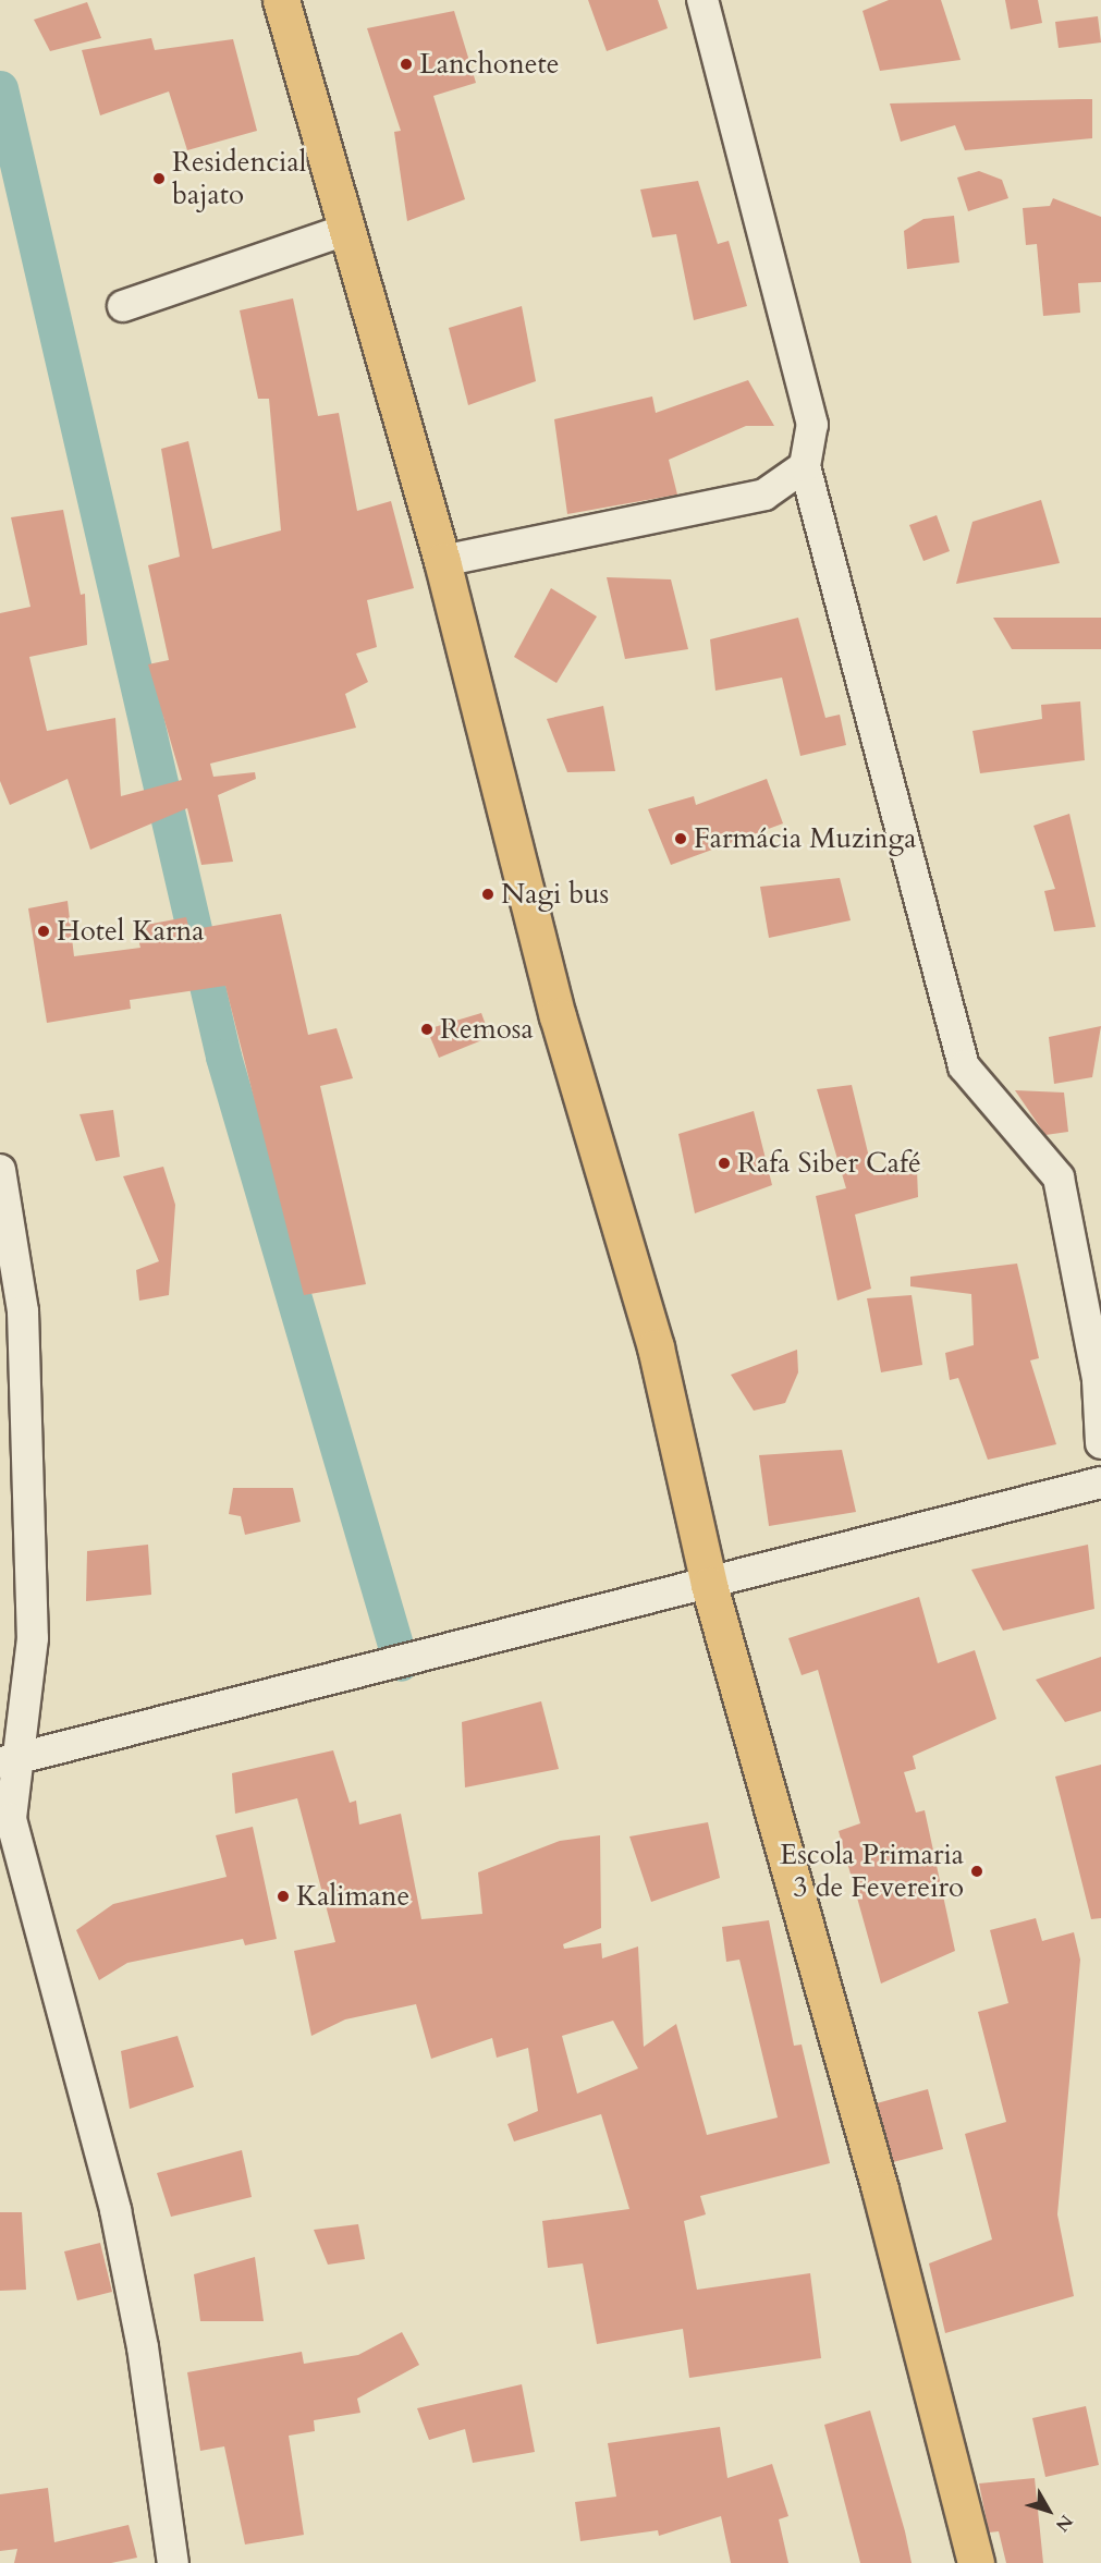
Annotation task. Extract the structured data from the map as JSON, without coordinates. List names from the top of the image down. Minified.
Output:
{"places":["Lanchonete","Residencial bajato","Farmácia Muzinga","Nagi bus","Hotel Karna","Remosa","Rafa Siber Café","Escola Primaria 3 de Fevereiro","Kalimane"],"north":"bottom right"}
